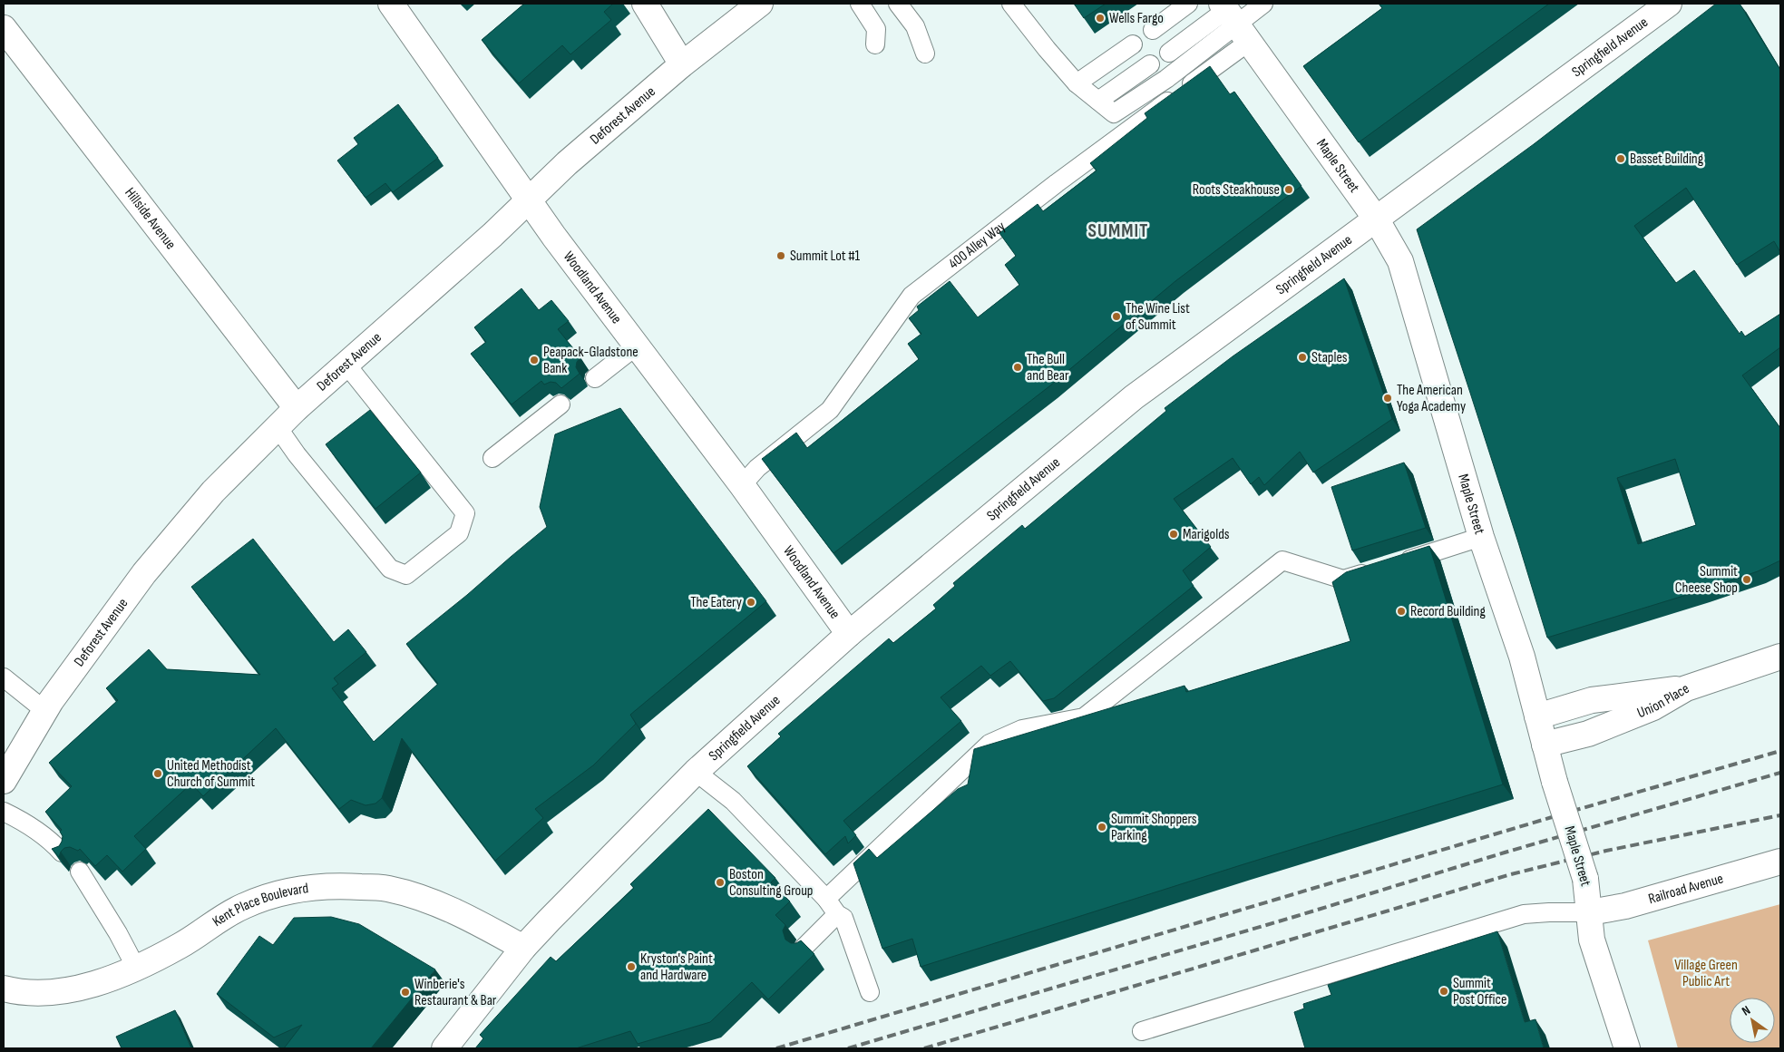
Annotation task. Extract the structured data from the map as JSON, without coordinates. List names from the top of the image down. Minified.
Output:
{"streets":{"street":["Springfield Avenue","Deforest Avenue","Maple Street","Hillside Avenue","Woodland Avenue","Union Place","Railroad Avenue","Kent Place Boulevard"],"lane":["400 Alley Way"]},"crossings":[["Springfield Avenue","Maple Street"],["Springfield Avenue","Woodland Avenue"],["Springfield Avenue","Kent Place Boulevard"],["Deforest Avenue","Hillside Avenue"],["Deforest Avenue","Woodland Avenue"],["Maple Street","400 Alley Way"],["Maple Street","Union Place"],["Maple Street","Railroad Avenue"],["400 Alley Way","Woodland Avenue"]],"districts":["SUMMIT"],"parks":["Village Green Public Art"],"places":["Wells Fargo","Basset Building","Roots Steakhouse","Summit Lot #1","The Wine List of Summit","Staples","Peapack-Gladstone Bank","The Bull and Bear","The American Yoga Academy","Marigolds","Summit Cheese Shop","The Eatery","Record Building","United Methodist Church of Summit","Summit Shoppers Parking","Boston Consulting Group","Kryston's Paint and Hardware","Summit Post Office","Winberie's Restaurant & Bar"],"north":"top left"}
